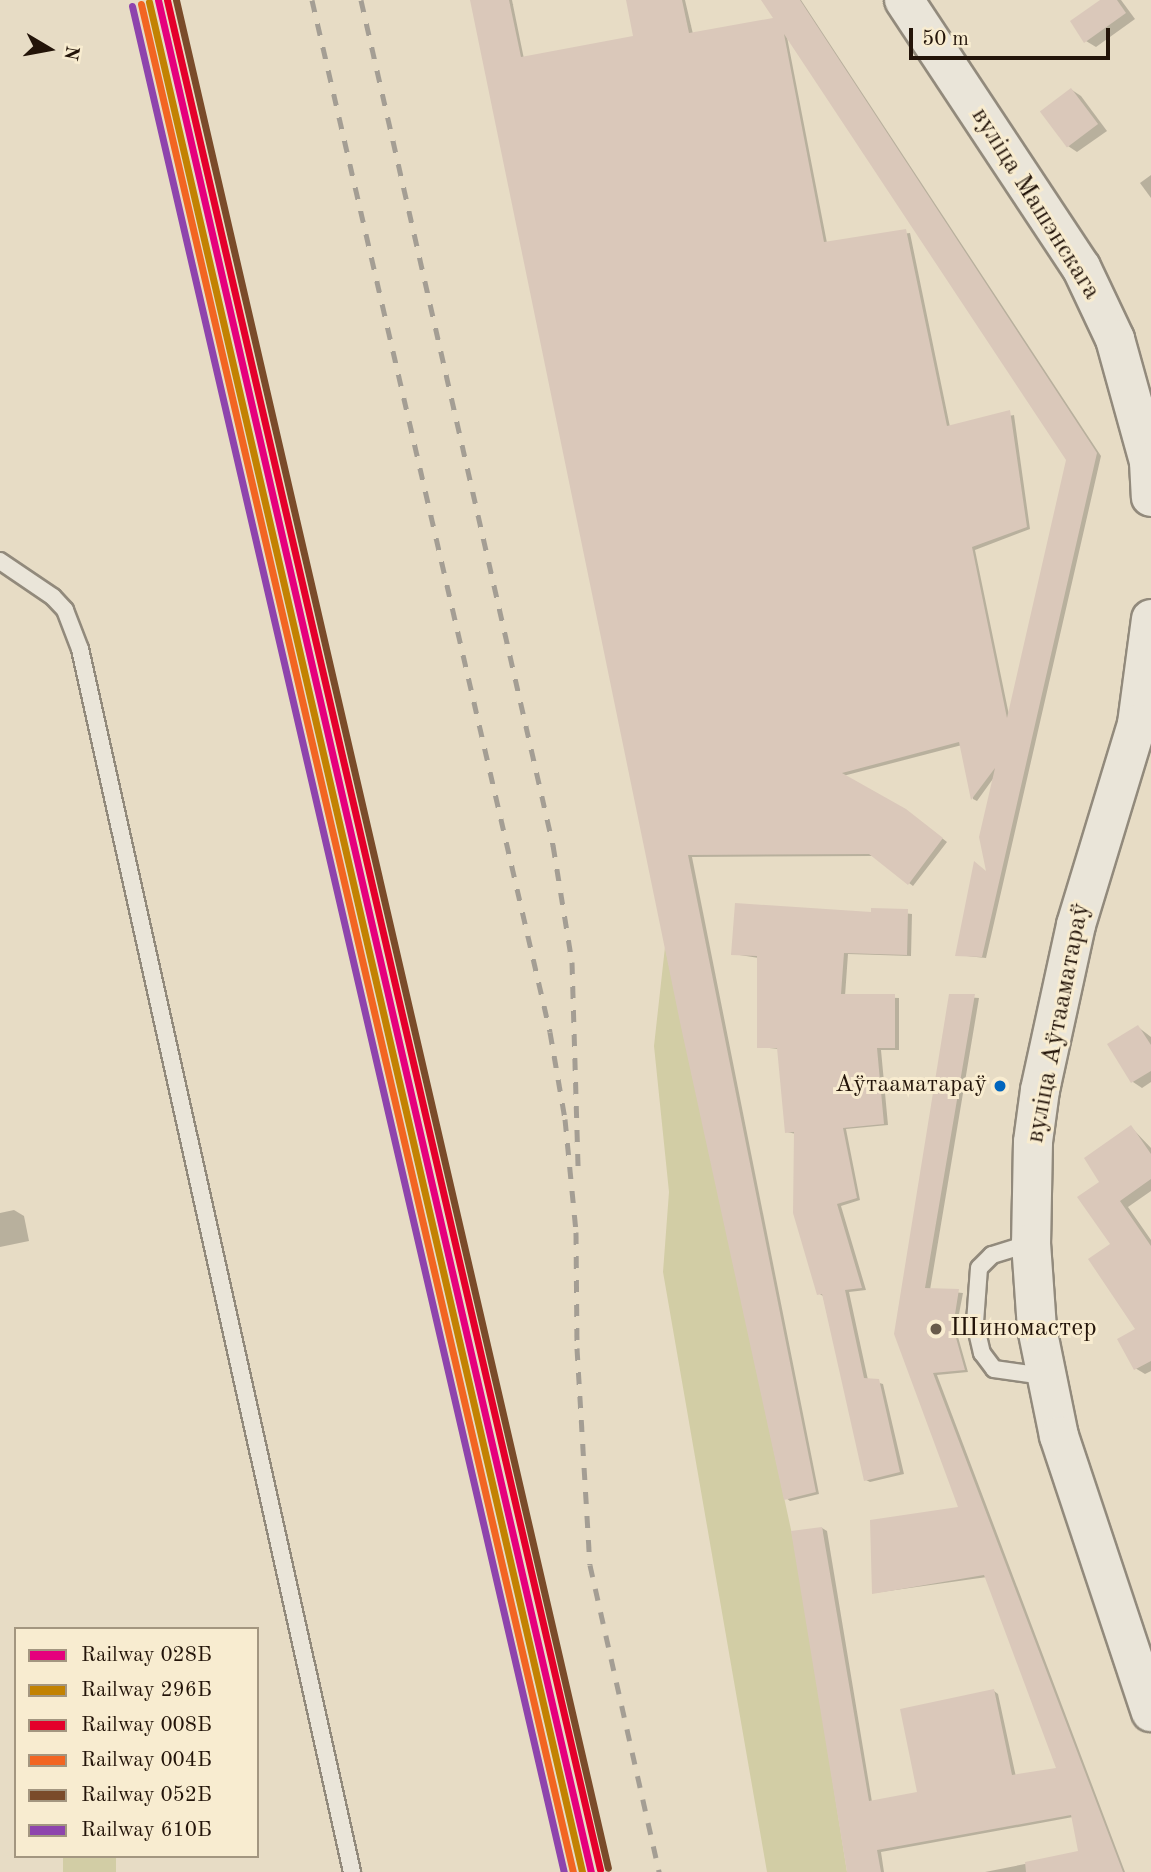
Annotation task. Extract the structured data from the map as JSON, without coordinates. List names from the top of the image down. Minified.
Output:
{"streets":{"main road":["вуліца Машэнскага","вуліца Аўтааматараў"]},"places":["Аўтааматараў","Шиномастер"],"lines":["rail line 028Б","rail line 008Б","rail line 052Б","rail line 296Б","rail line 004Б","rail line 610Б"],"legend":["Railway 028Б","Railway 296Б","Railway 008Б","Railway 004Б","Railway 052Б","Railway 610Б"],"scale_bar":"50 m","north":"right"}
